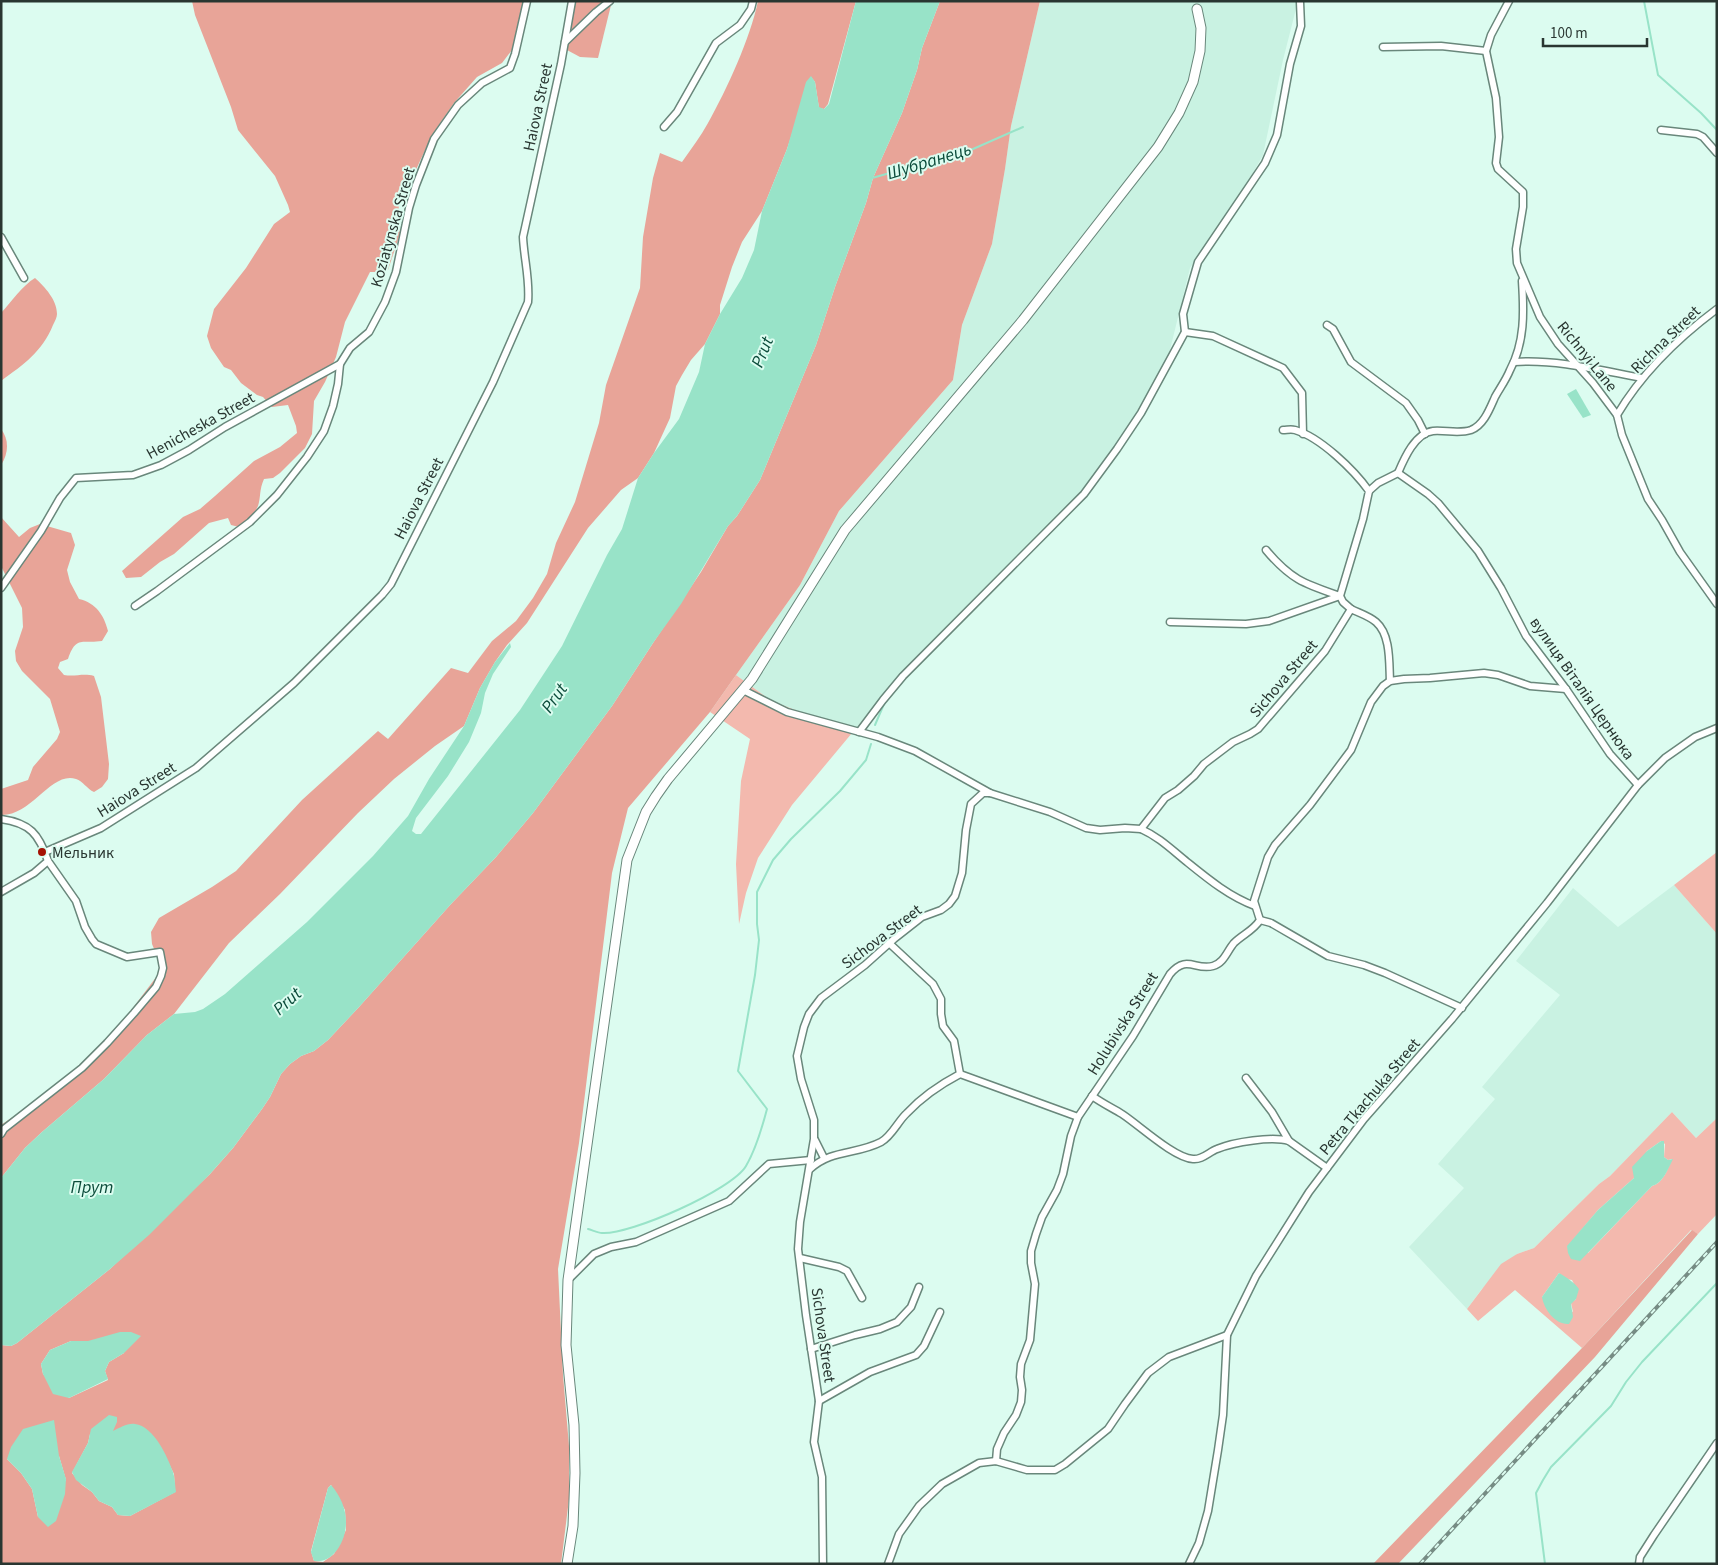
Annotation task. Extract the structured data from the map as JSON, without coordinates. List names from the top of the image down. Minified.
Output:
{"streets":{"street":["Haiova Street","Koziatynska Street","Richna Street","Richnyi Lane","Henicheska Street","Sichova Street","вулиця Віталія Цернюка","Holubivska Street","Petra Tkachuka Street"]},"crossings":[["Koziatynska Street","Henicheska Street"],["Richna Street","Richnyi Lane"],["вулиця Віталія Цернюка","Petra Tkachuka Street"]],"water":["Шубранець","Prut","Прут"],"places":["Мельник"],"scale_bar":"100 m"}
